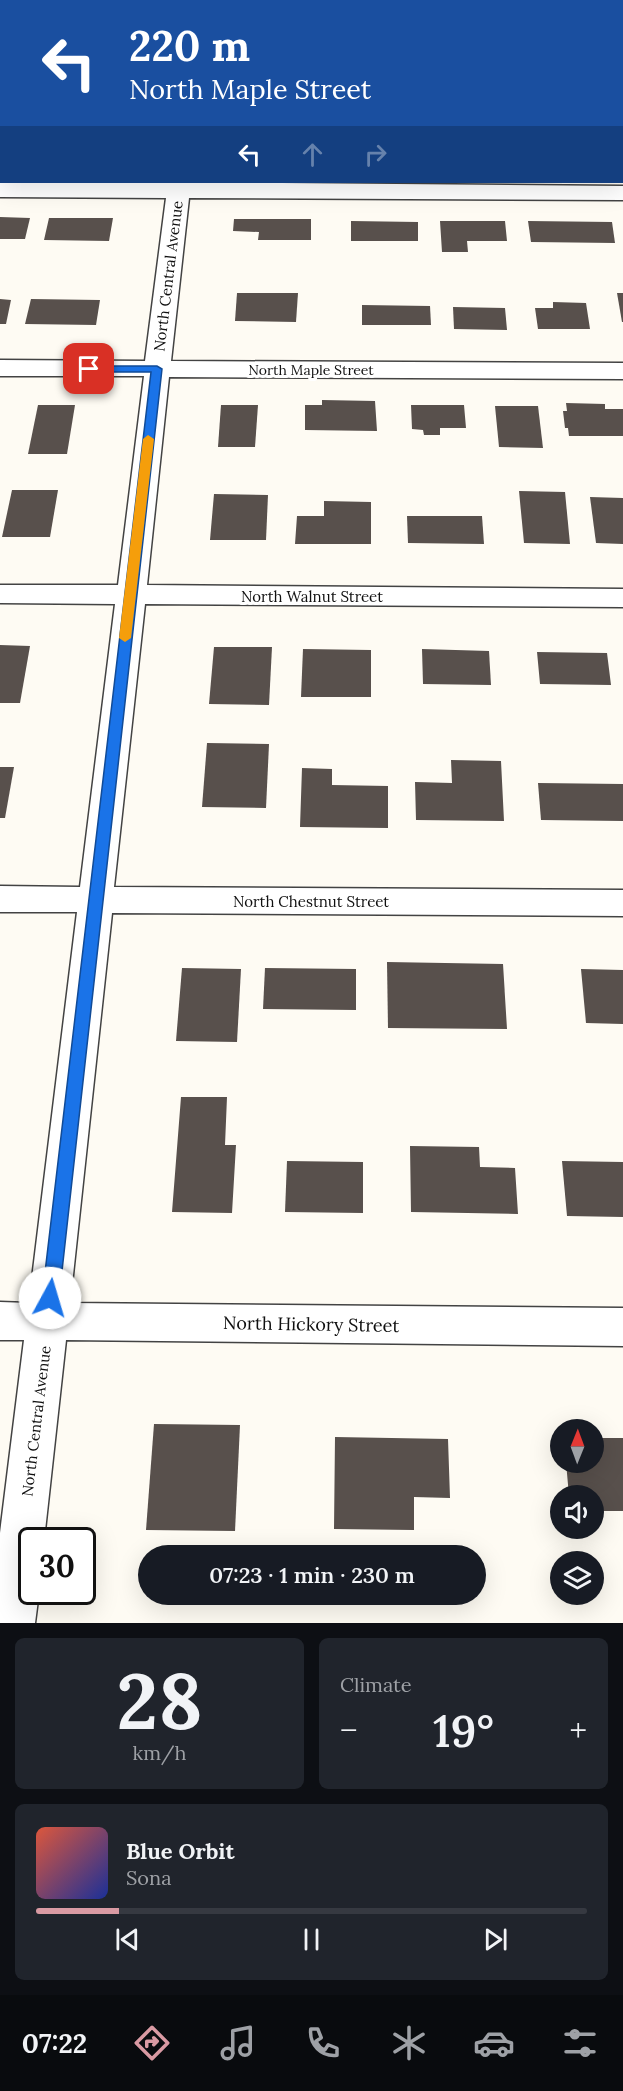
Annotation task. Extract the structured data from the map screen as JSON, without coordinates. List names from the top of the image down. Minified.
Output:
{"streets":{"street":["North Central Avenue","North Maple Street","North Walnut Street","North Chestnut Street","North Hickory Street"]},"crossings":[["North Central Avenue","North Maple Street"],["North Central Avenue","North Walnut Street"],["North Central Avenue","North Chestnut Street"],["North Central Avenue","North Hickory Street"]],"north":"top","page":{"turn":["220 m","North Maple Street"],"limit":"30","trip":"07:23 · 1 min · 230 m","tile":[["28","km/h"],"Climate"],"heat":["−","19°","+"],"song":["Blue Orbit","Sona"],"tabs":"07:22"}}
